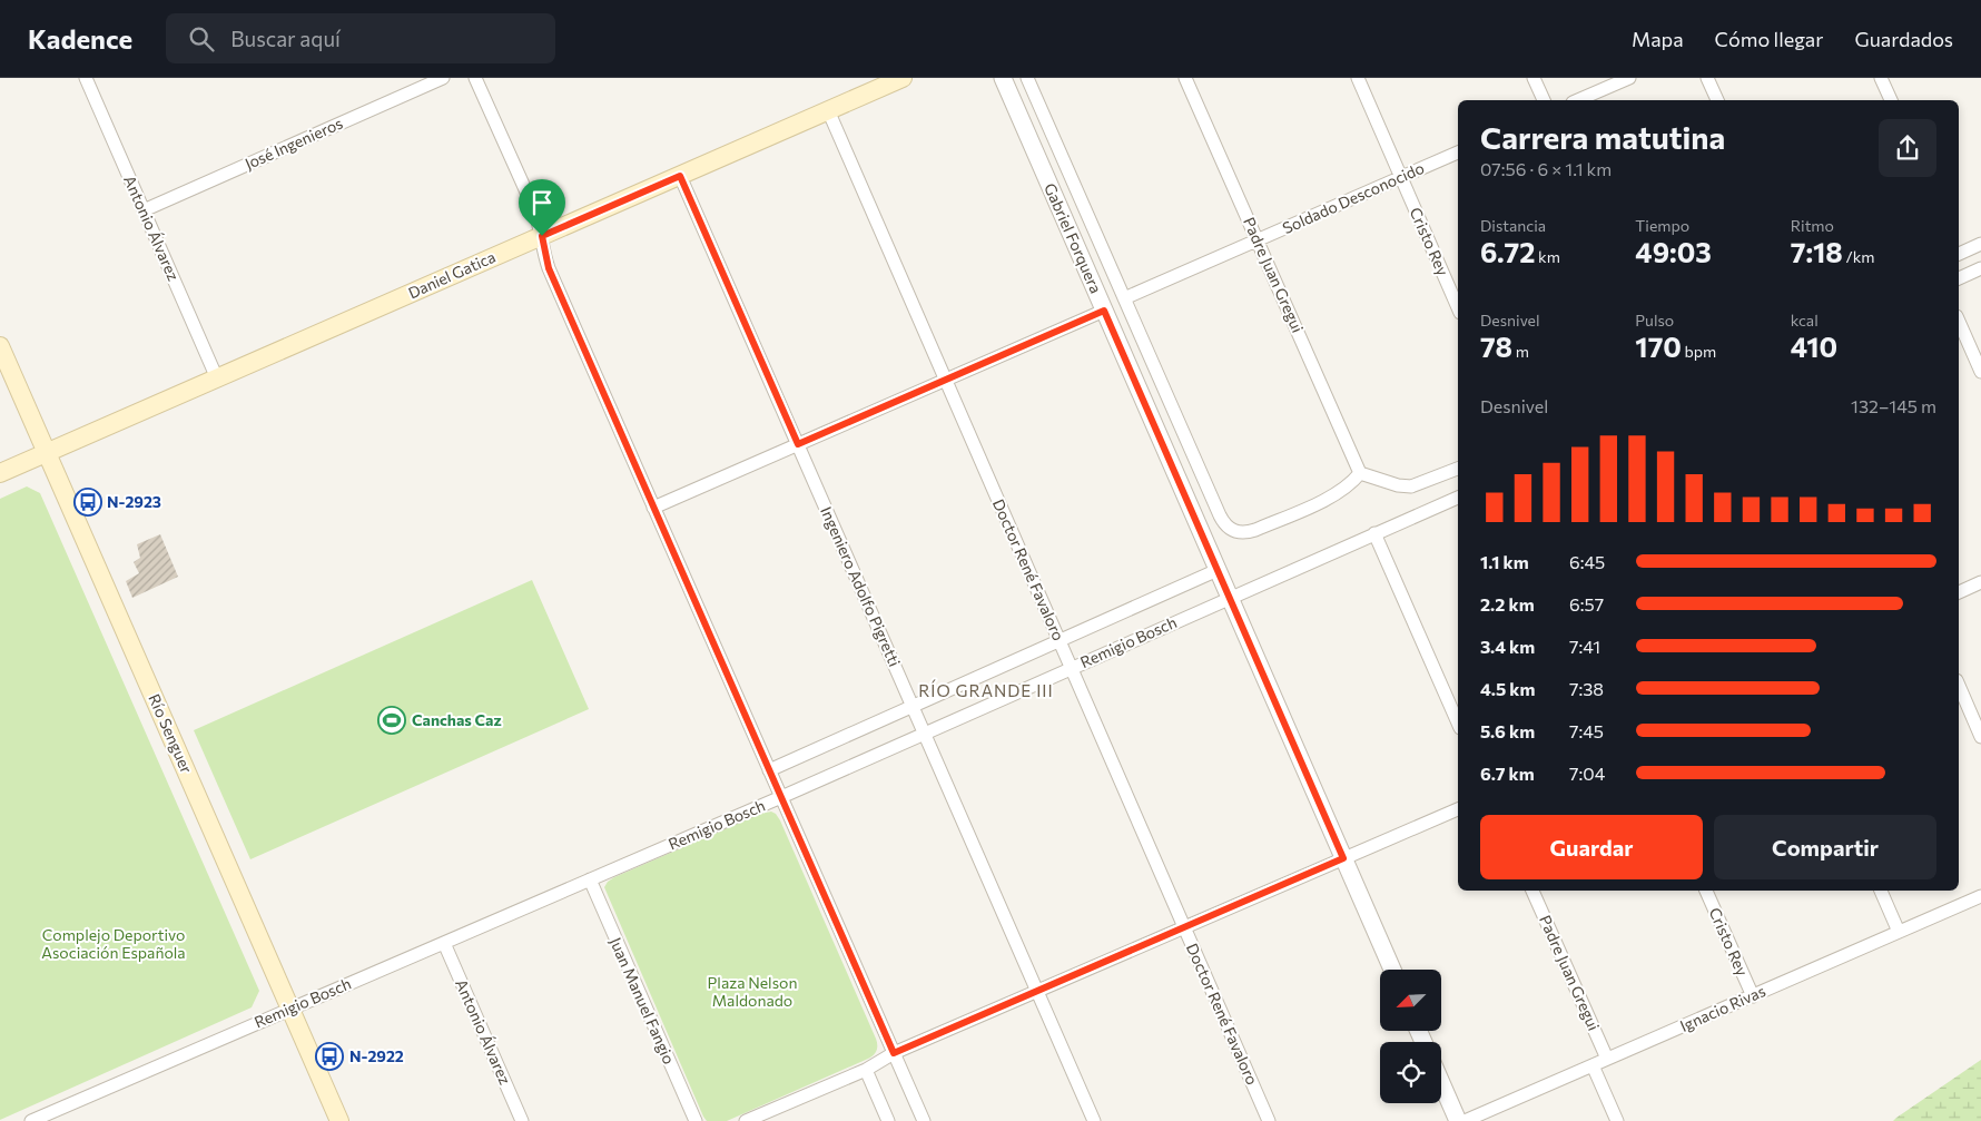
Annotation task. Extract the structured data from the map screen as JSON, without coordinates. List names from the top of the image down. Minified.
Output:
{"streets":{"main road":["Daniel Gatica","Río Senguer"],"street":["José Ingenieros","Soldado Desconocido","Antonio Álvarez","Gabriel Forquera","Cristo Rey","Padre Juan Gregui","Doctor René Favaloro","Ingeniero Adolfo Pigretti","Remigio Bosch","Juan Manuel Fangio","Ignacio Rivas"]},"crossings":[["José Ingenieros","Antonio Álvarez"],["Soldado Desconocido","Gabriel Forquera"],["Soldado Desconocido","Cristo Rey"],["Soldado Desconocido","Padre Juan Gregui"],["Antonio Álvarez","Daniel Gatica"],["Antonio Álvarez","Remigio Bosch"],["Gabriel Forquera","Padre Juan Gregui"],["Gabriel Forquera","Remigio Bosch"],["Cristo Rey","Ignacio Rivas"],["Daniel Gatica","Doctor René Favaloro"],["Daniel Gatica","Ingeniero Adolfo Pigretti"],["Daniel Gatica","Río Senguer"],["Padre Juan Gregui","Ignacio Rivas"],["Doctor René Favaloro","Remigio Bosch"],["Ingeniero Adolfo Pigretti","Remigio Bosch"],["Remigio Bosch","Río Senguer"],["Remigio Bosch","Juan Manuel Fangio"]],"districts":["RÍO GRANDE III"],"parks":["Complejo Deportivo Asociación Española","Plaza Nelson Maldonado"],"places":{"bus stop":["N-2923","N-2922"],"sports":["Canchas Caz"]},"north":"bottom left","page":{"header":"Kadence","search":"Buscar aquí","nav":["Mapa","Cómo llegar","Guardados"],"heading":["Carrera matutina","07:56 · 6 × 1.1 km"],"stats":[["Distancia","6.72 km"],["Tiempo","49:03"],["Ritmo","7:18 /km"],["Desnivel","78 m"],["Pulso","170 bpm"],["kcal","410"]],"chart":["Desnivel","132–145 m"],"list":[{"name":"1.1 km","note":"6:45"},{"name":"2.2 km","note":"6:57"},{"name":"3.4 km","note":"7:41"},{"name":"4.5 km","note":"7:38"},{"name":"5.6 km","note":"7:45"},{"name":"6.7 km","note":"7:04"}],"buttons":["Guardar","Compartir"]}}
